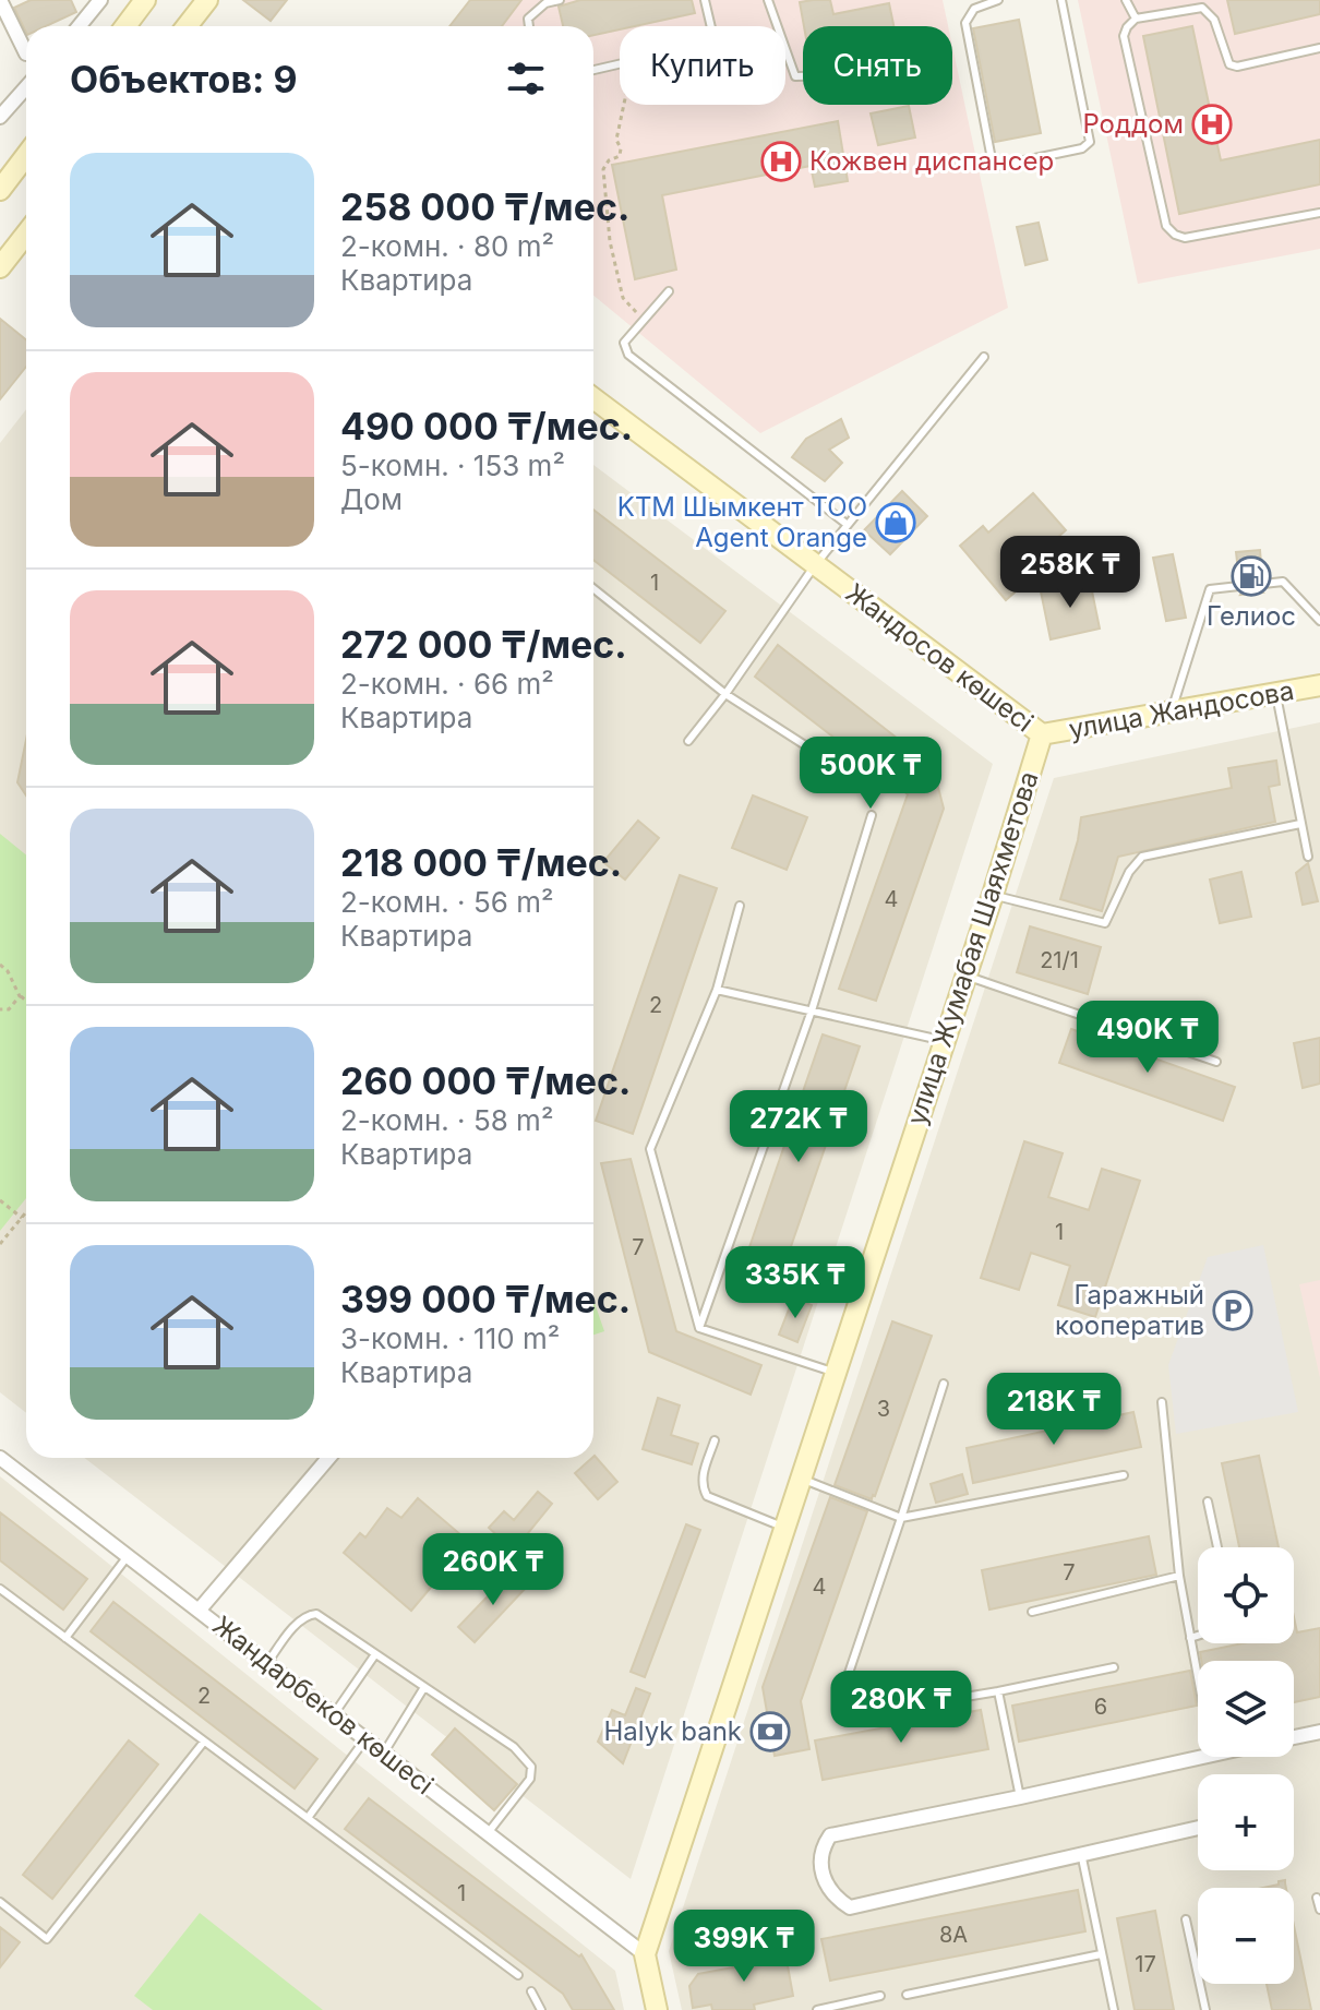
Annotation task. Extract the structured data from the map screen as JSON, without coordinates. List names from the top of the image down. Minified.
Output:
{"streets":{"street":["Жандосов көшесі","улица Жандосова","улица Жумабая Шаяхметова","Жандарбеков көшесі"]},"crossings":[["Жандосов көшесі","улица Жандосова"],["Жандосов көшесі","улица Жумабая Шаяхметова"],["улица Жандосова","улица Жумабая Шаяхметова"],["улица Жумабая Шаяхметова","Жандарбеков көшесі"]],"places":{"hospital":["Роддом","Кожвен диспансер"],"shop":["KTM Шымкент ТОО Agent Orange"],"fuel station":["Гелиос"],"parking":["Гаражный кооператив"],"bank":["Halyk bank"]},"house_numbers":["1","4","21/1","2","1","7","3","7","4","2","6","1","8А","17"],"page":{"chip":["Купить","Снять"],"heading":"Объектов: 9","list":[{"name":"258 000 ₸/мес.","note":"2-комн. · 80 m² · Квартира"},{"name":"490 000 ₸/мес.","note":"5-комн. · 153 m² · Дом"},{"name":"272 000 ₸/мес.","note":"2-комн. · 66 m² · Квартира"},{"name":"218 000 ₸/мес.","note":"2-комн. · 56 m² · Квартира"},{"name":"260 000 ₸/мес.","note":"2-комн. · 58 m² · Квартира"},{"name":"399 000 ₸/мес.","note":"3-комн. · 110 m² · Квартира"}],"price":["258K ₸","500K ₸","490K ₸","272K ₸","335K ₸","218K ₸","260K ₸","280K ₸","399K ₸"],"map_buttons":["+","−"]}}
